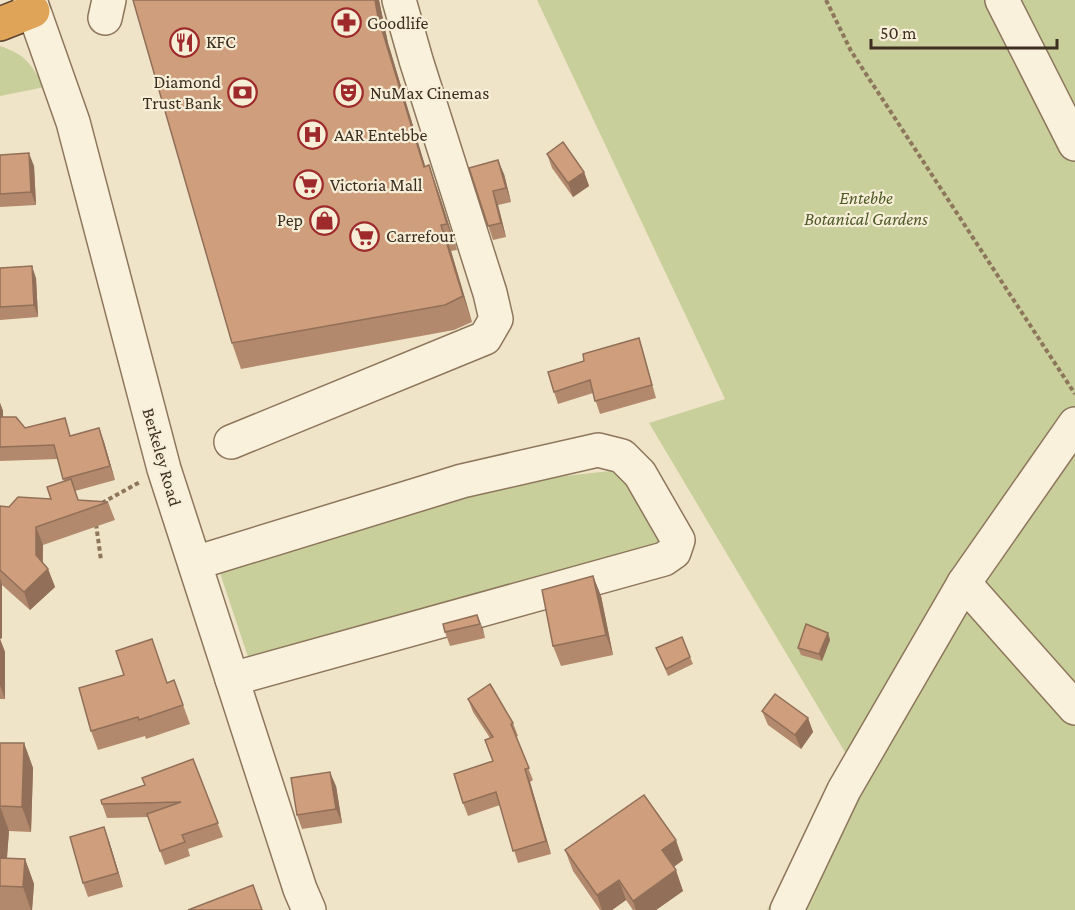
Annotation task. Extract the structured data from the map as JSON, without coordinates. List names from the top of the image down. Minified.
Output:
{"streets":{"street":["Berkeley Road"]},"parks":["Entebbe Botanical Gardens"],"places":{"pharmacy":["Goodlife"],"restaurant":["KFC"],"bank":["Diamond Trust Bank"],"theatre":["NuMax Cinemas"],"hospital":["AAR Entebbe"],"supermarket":["Victoria Mall","Carrefour"],"shop":["Pep"]},"scale_bar":"50 m"}
